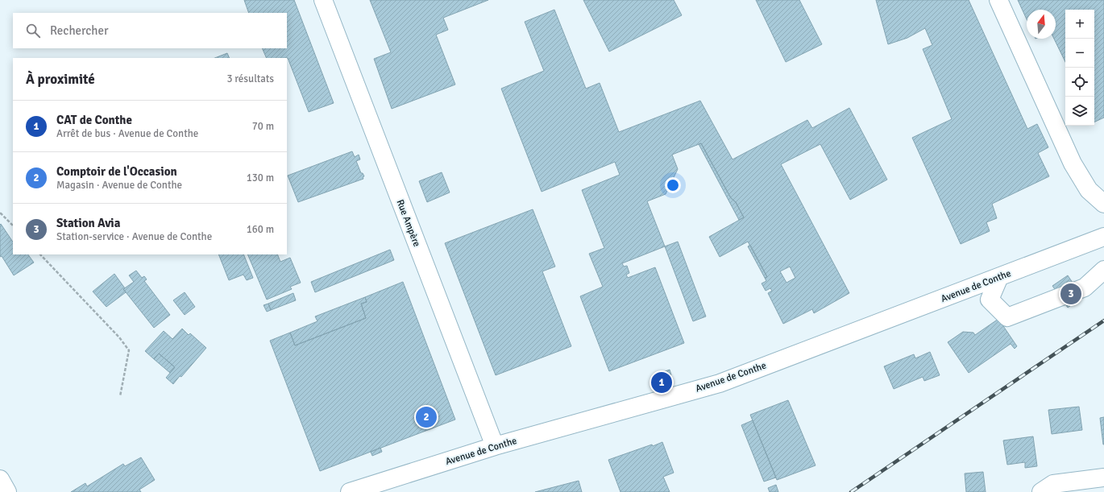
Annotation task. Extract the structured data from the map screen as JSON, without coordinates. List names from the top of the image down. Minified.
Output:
{"streets":{"street":["Rue Ampère","Avenue de Conthe"]},"crossings":[["Rue Ampère","Avenue de Conthe"]],"north":"top","page":{"map_buttons":["+","−"],"search":"Rechercher","heading":["À proximité","3 résultats"],"list":[{"mark":"1","name":"CAT de Conthe","note":"Arrêt de bus · Avenue de Conthe","value":"70 m"},{"mark":"2","name":"Comptoir de l'Occasion","note":"Magasin · Avenue de Conthe","value":"130 m"},{"mark":"3","name":"Station Avia","note":"Station-service · Avenue de Conthe","value":"160 m"}],"pins":["3","1","2"]}}
